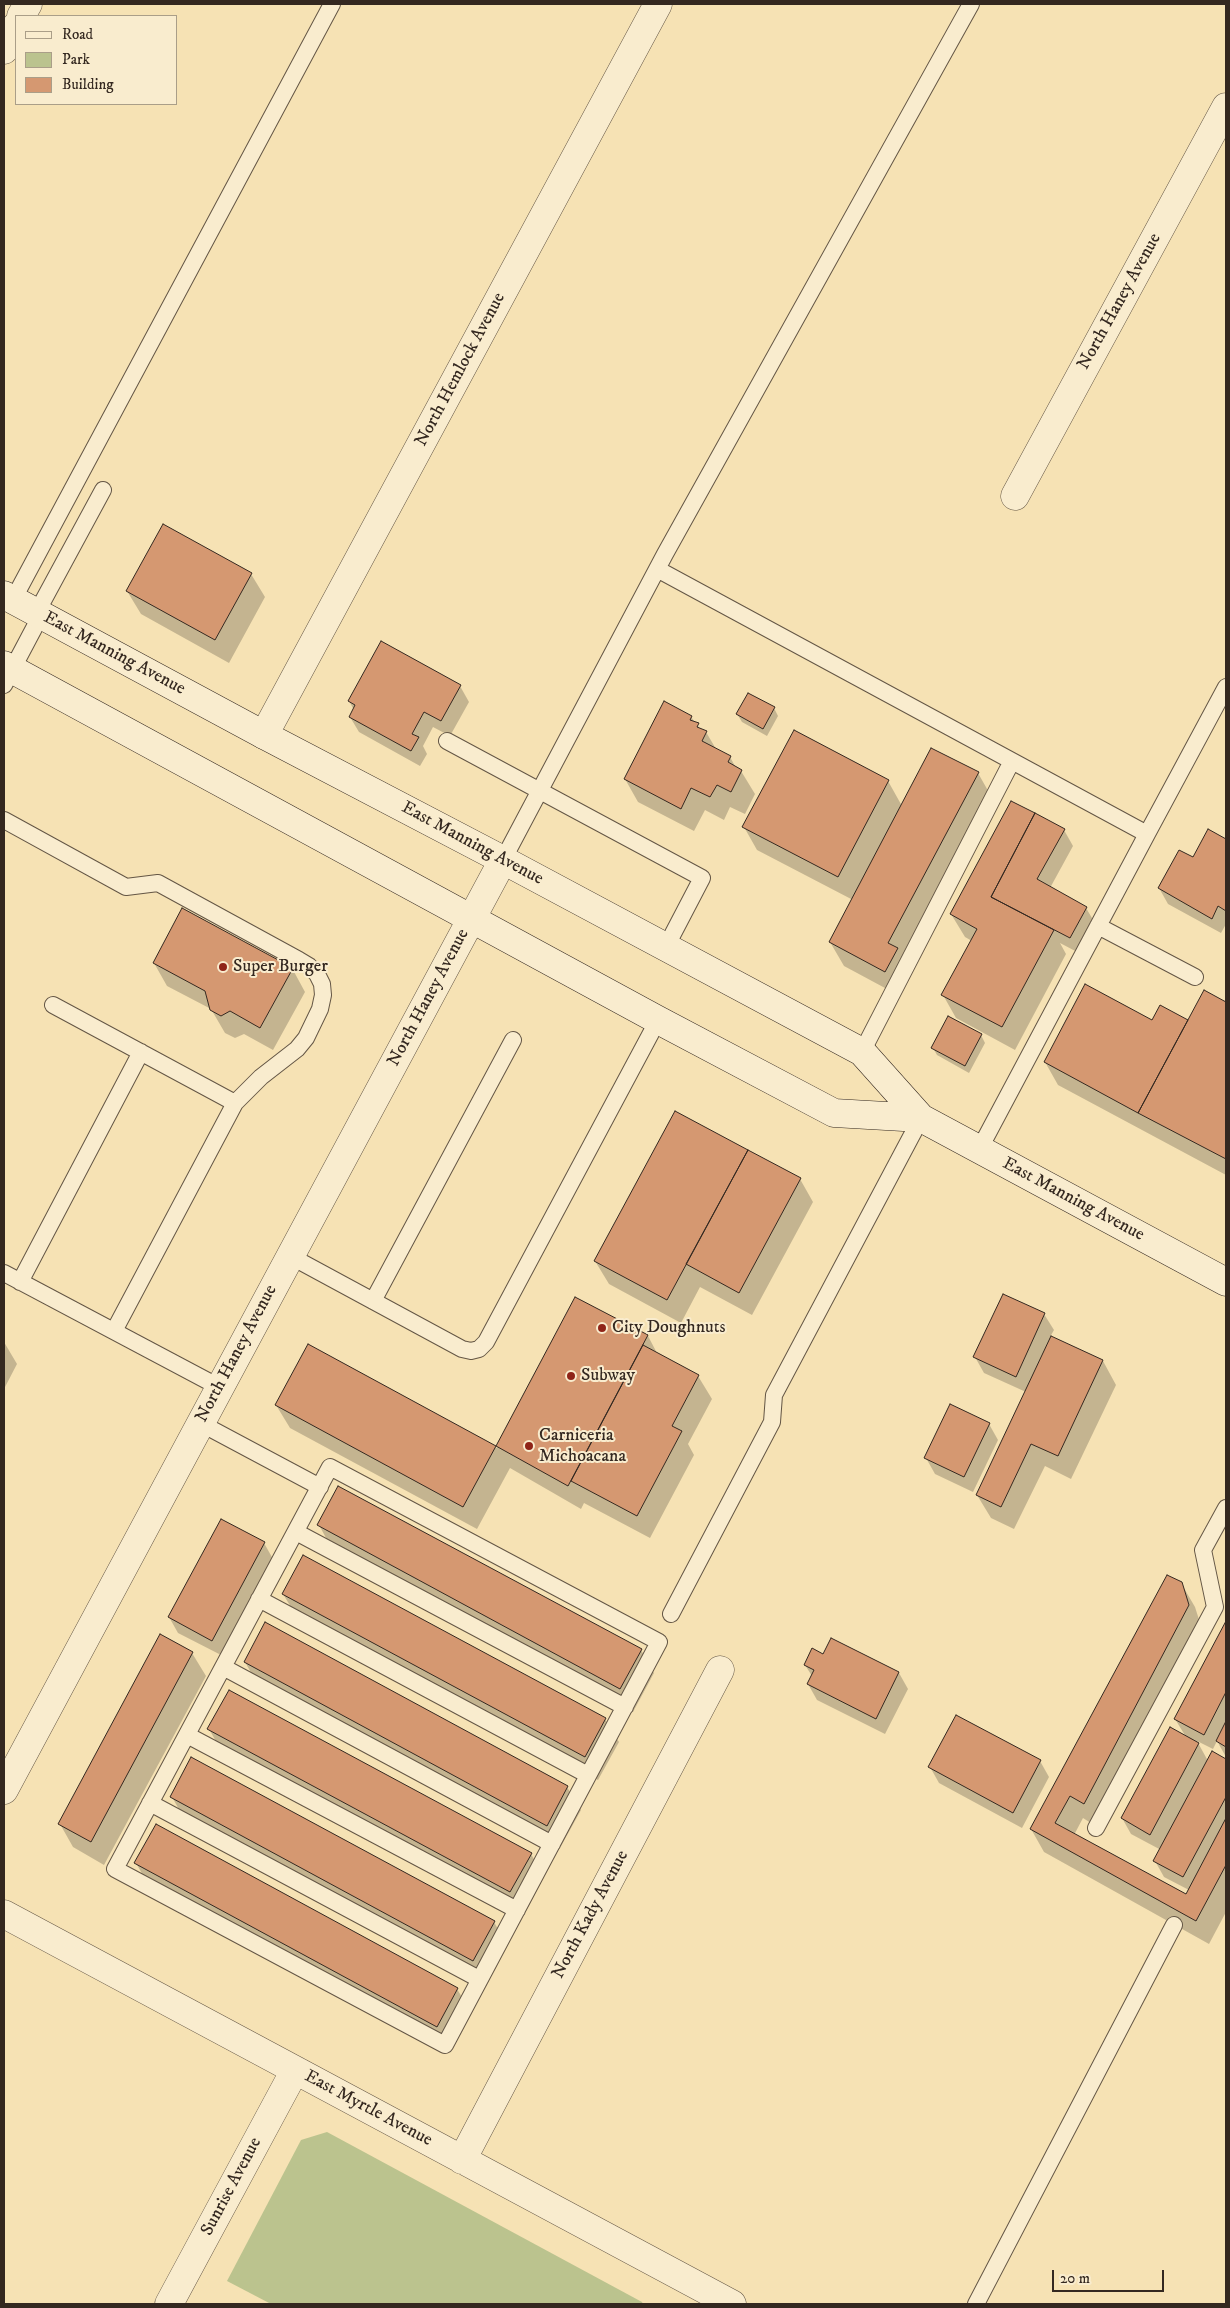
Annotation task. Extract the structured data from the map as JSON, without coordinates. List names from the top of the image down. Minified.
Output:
{"streets":{"street":["North Haney Avenue","North Hemlock Avenue","East Manning Avenue","North Kady Avenue","East Myrtle Avenue","Sunrise Avenue"]},"crossings":[["North Haney Avenue","East Manning Avenue"],["North Hemlock Avenue","East Manning Avenue"],["North Kady Avenue","East Myrtle Avenue"],["East Myrtle Avenue","Sunrise Avenue"]],"places":["Super Burger","City Doughnuts","Subway","Carniceria Michoacana"],"legend":["Road","Park","Building"],"scale_bar":"20 m"}
